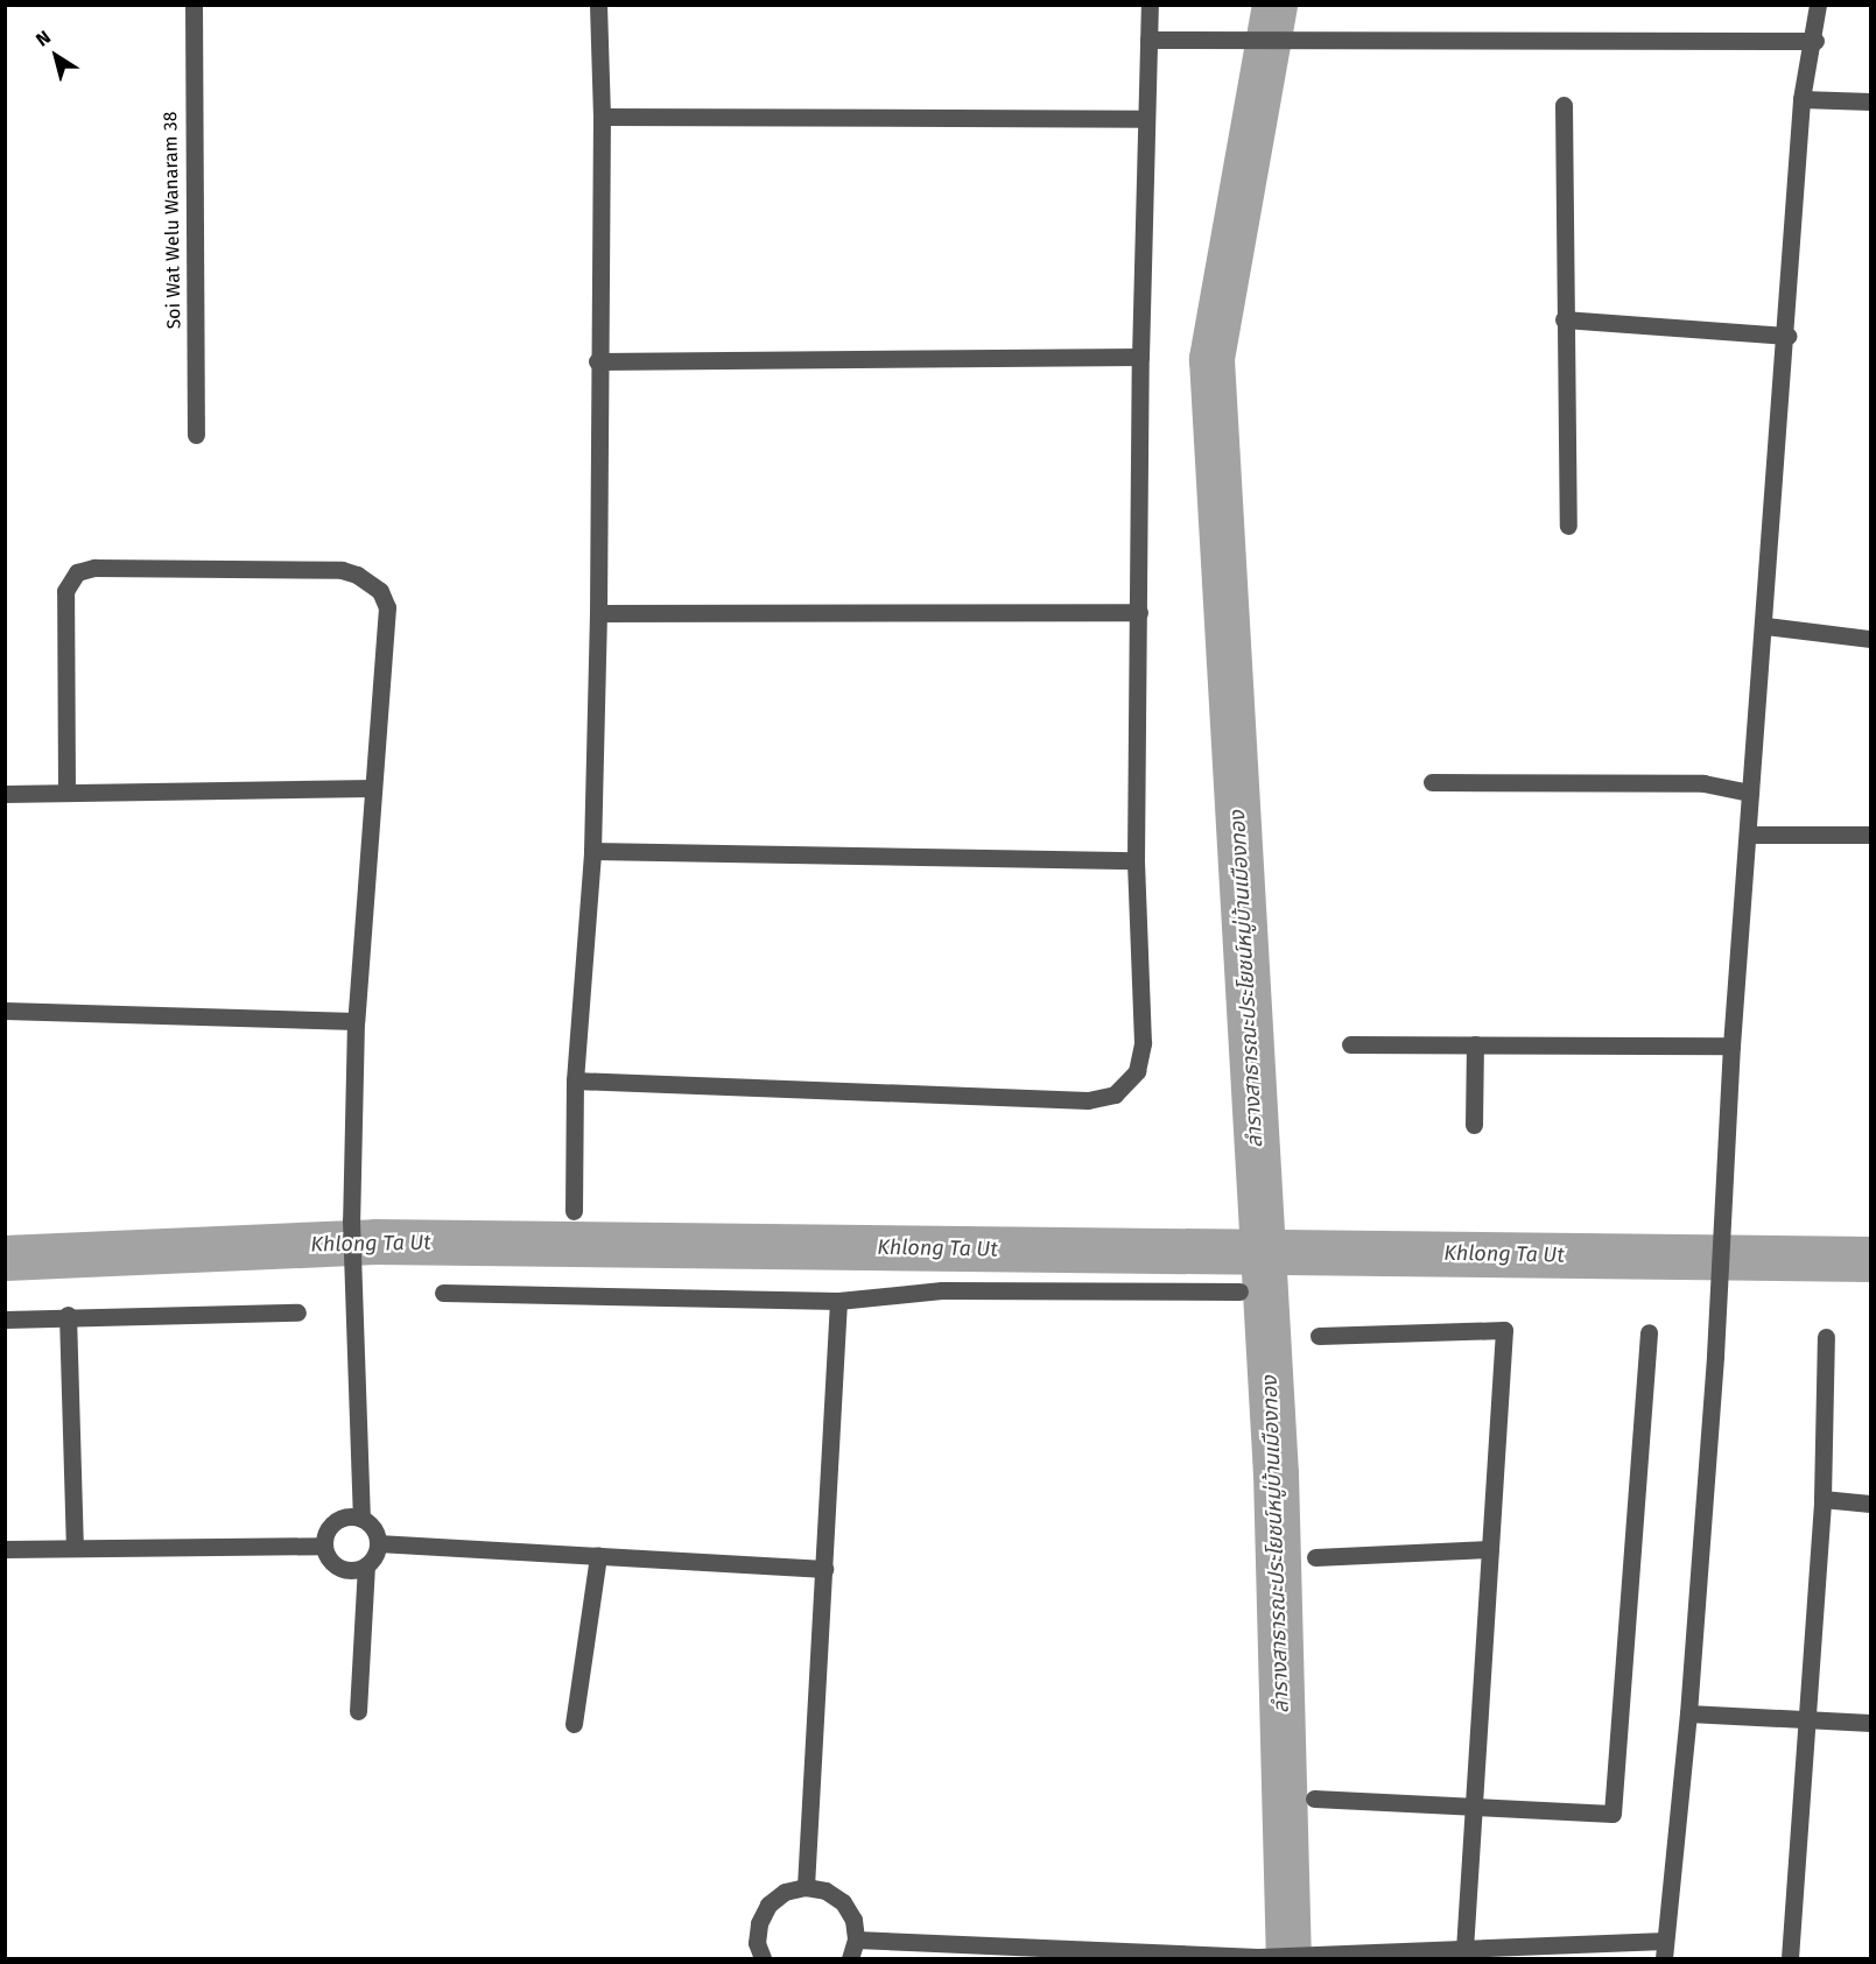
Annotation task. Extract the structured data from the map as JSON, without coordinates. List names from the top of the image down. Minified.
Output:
{"streets":{"street":["Soi Wat Welu Wanaram 38"]},"water":["ลำรางสาธารณะประโยชน์หมู่บ้านเมืองทอง","Khlong Ta Ut"],"north":"top left"}
